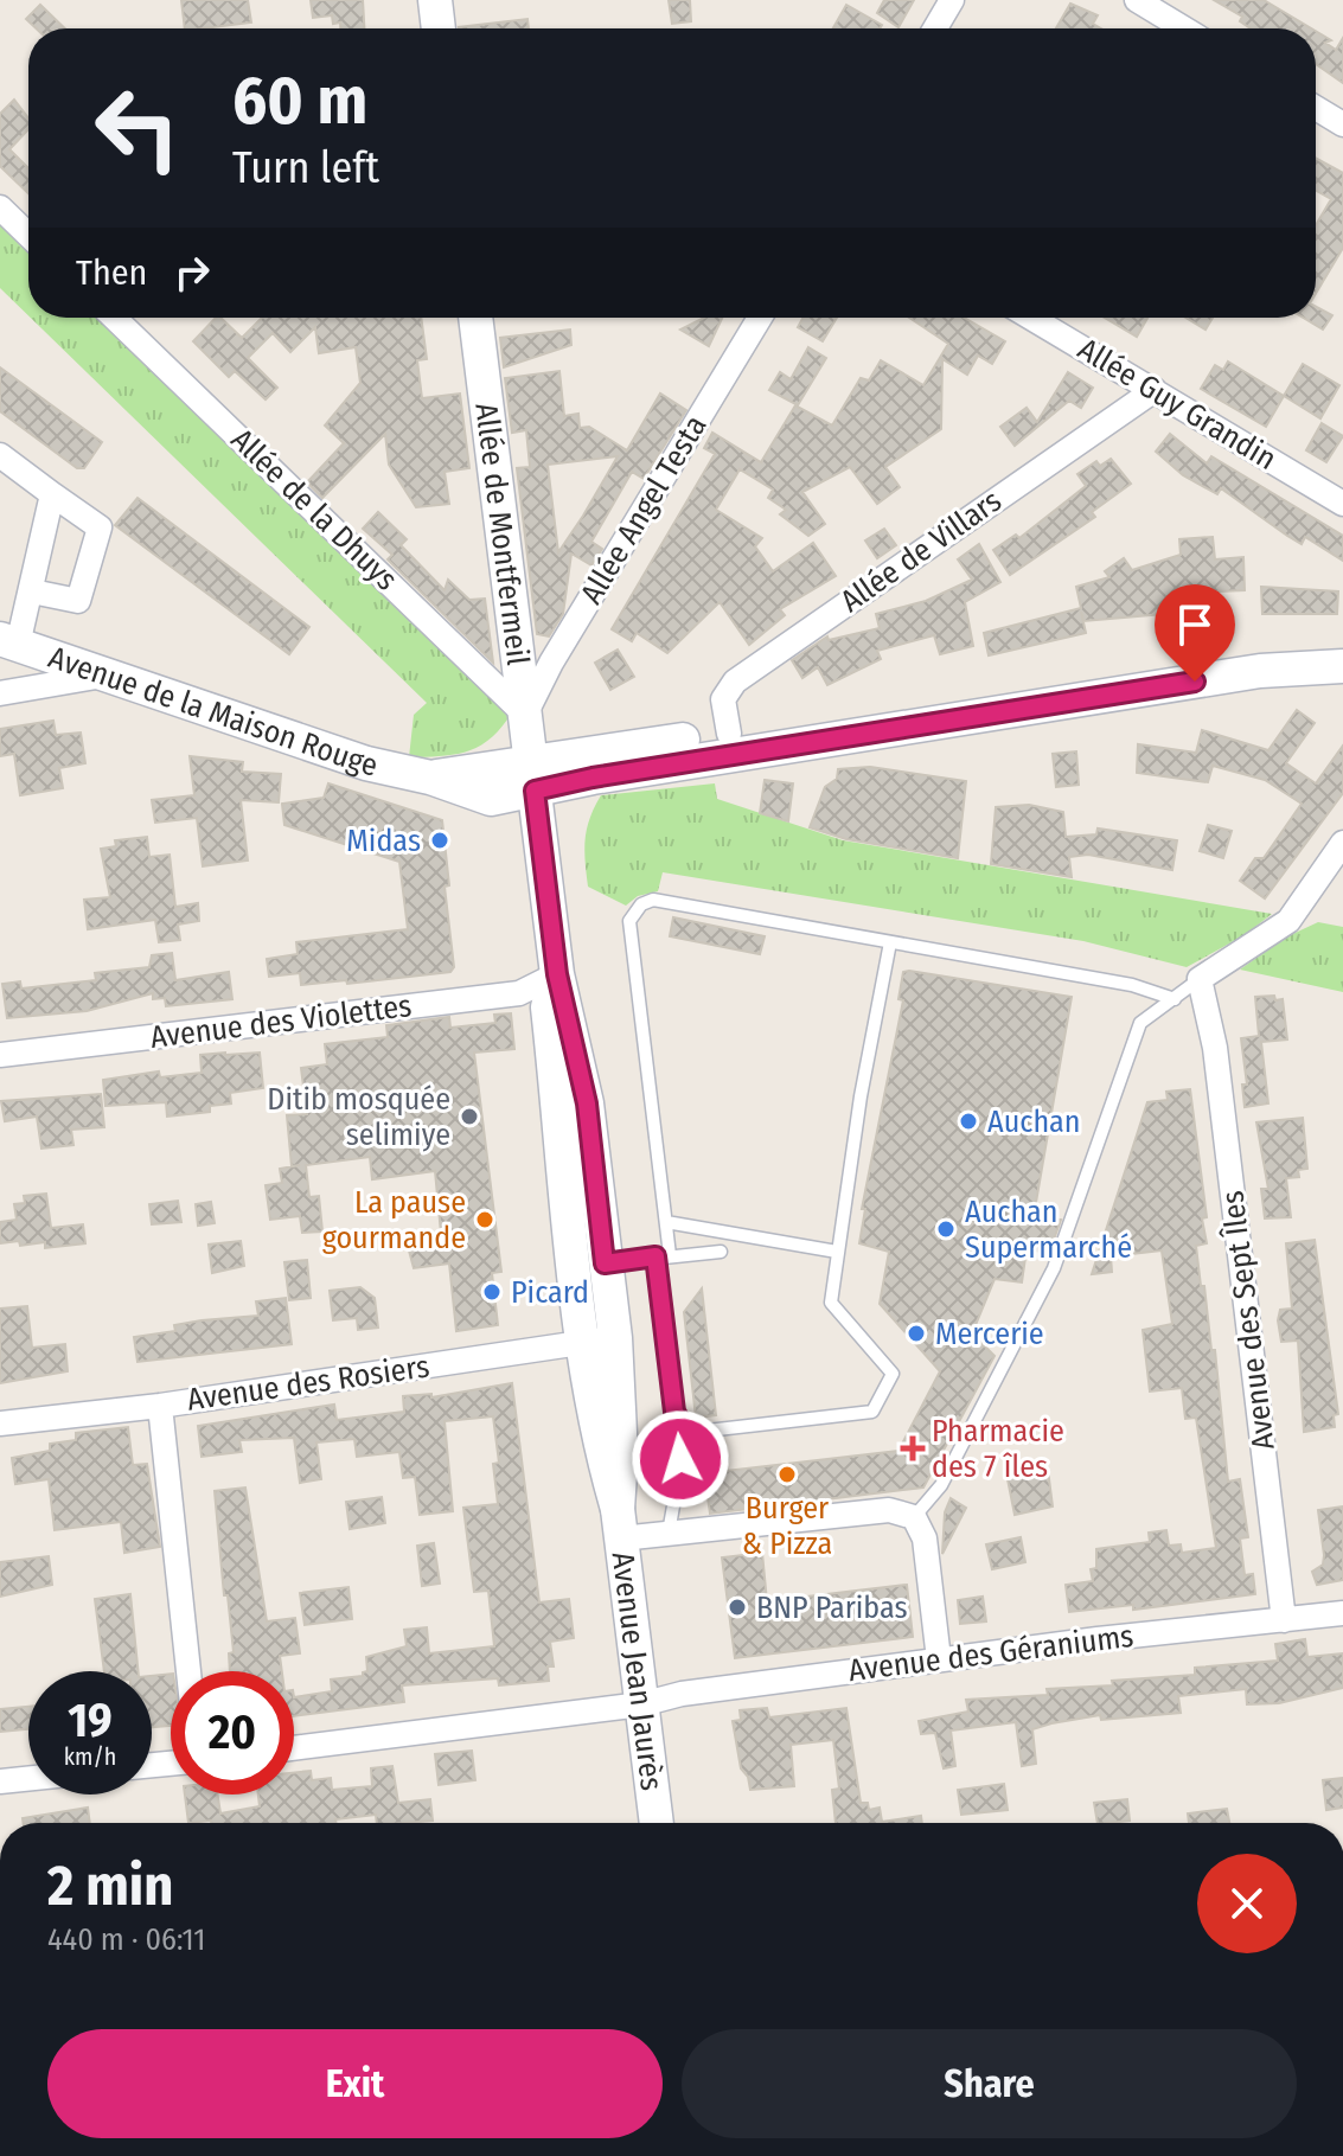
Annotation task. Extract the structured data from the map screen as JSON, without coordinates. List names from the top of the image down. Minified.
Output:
{"streets":{"main road":["Allée de Montfermeil","Avenue de la Maison Rouge","Avenue Jean Jaurès"],"street":["Allée Guy Grandin","Allée de la Dhuys","Allée Angel Testa","Allée de Villars","Avenue des Violettes","Avenue des Sept Îles","Avenue des Rosiers","Avenue des Géraniums"]},"crossings":[["Allée Guy Grandin","Allée de Villars"],["Allée de la Dhuys","Allée Angel Testa"],["Allée de la Dhuys","Allée de Montfermeil"],["Allée Angel Testa","Allée de Montfermeil"],["Allée de Montfermeil","Avenue de la Maison Rouge"],["Allée de Montfermeil","Avenue Jean Jaurès"],["Avenue de la Maison Rouge","Avenue Jean Jaurès"],["Avenue des Violettes","Avenue Jean Jaurès"],["Avenue des Sept Îles","Avenue des Géraniums"],["Avenue des Rosiers","Avenue Jean Jaurès"],["Avenue des Géraniums","Avenue Jean Jaurès"]],"places":{"other":["Midas","Ditib mosquée selimiye","Auchan","La pause gourmande","Auchan Supermarché","Picard","Mercerie","Burger & Pizza","BNP Paribas"],"health":["Pharmacie des 7 îles"]},"page":{"turn":["60 m","Turn left"],"then":"Then","speed":"19 km/h","limit":"20","heading":["2 min","440 m · 06:11"],"buttons":["Exit","Share"]}}
